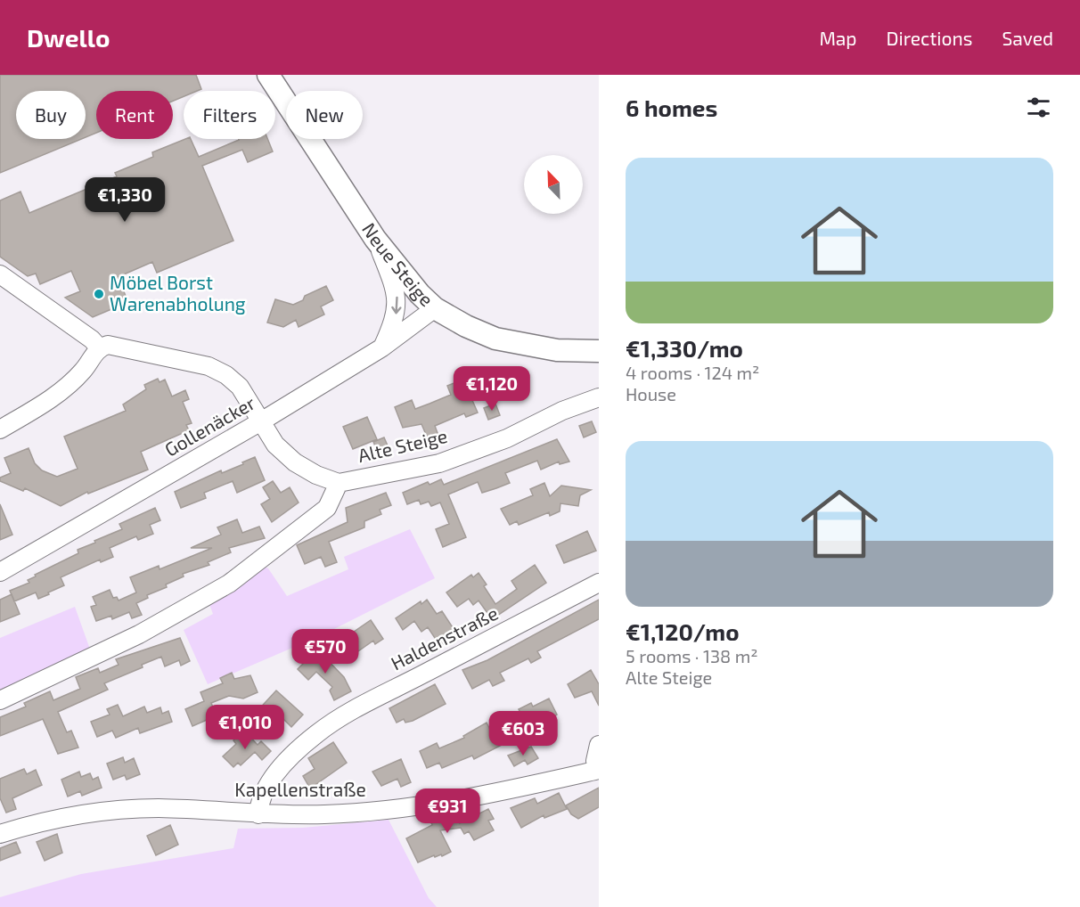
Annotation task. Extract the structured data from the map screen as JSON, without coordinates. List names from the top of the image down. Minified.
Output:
{"streets":{"main road":["Neue Steige"],"street":["Gollenäcker","Alte Steige","Haldenstraße","Kapellenstraße"]},"crossings":[["Neue Steige","Gollenäcker"],["Gollenäcker","Alte Steige"],["Haldenstraße","Kapellenstraße"]],"places":["Möbel Borst Warenabholung"],"north":"top left","page":{"header":"Dwello","nav":["Map","Directions","Saved"],"heading":"6 homes","chip":["Buy","Rent","Filters","New"],"list":[{"name":"€1,330/mo","note":"4 rooms · 124 m² · House"},{"name":"€1,120/mo","note":"5 rooms · 138 m² · Alte Steige"}],"price":["€1,330","€1,120","€570","€1,010","€603","€931"]}}
